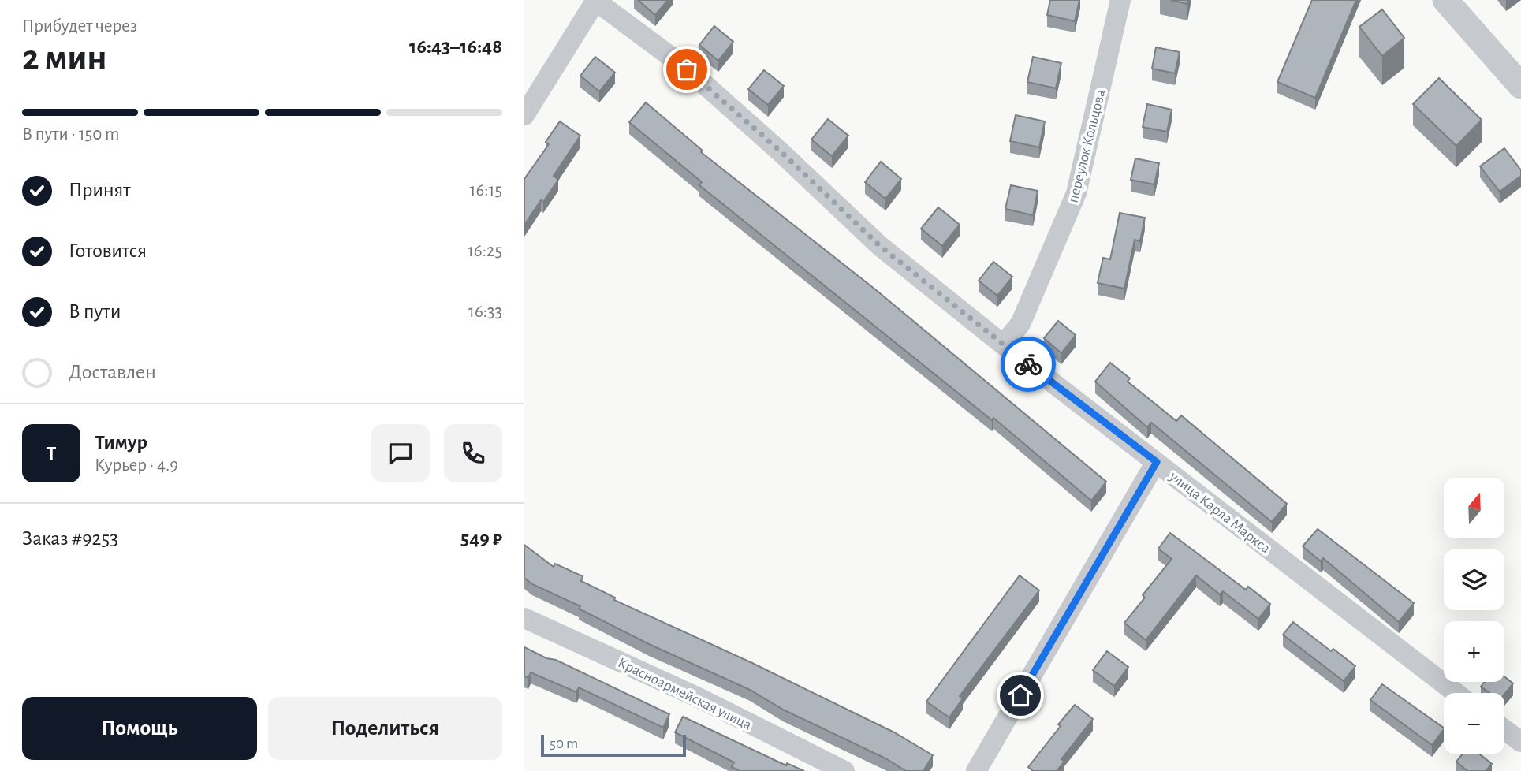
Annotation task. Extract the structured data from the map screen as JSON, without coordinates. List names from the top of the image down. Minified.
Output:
{"streets":{"street":["переулок Кольцова","улица Карла Маркса","Красноармейская улица"]},"crossings":[["переулок Кольцова","улица Карла Маркса"]],"scale_bar":"50 m","north":"top","page":{"heading":["2 мин","Прибудет через","16:43–16:48"],"panel":["Тимур","Курьер · 4.9","Заказ #9253","549 ₽"],"bar":"В пути · 150 m","list":[["Принят","16:15"],["Готовится","16:25"],["В пути","16:33"],"Доставлен"],"round":"Т","map_buttons":["+","−"],"buttons":["Помощь","Поделиться"],"scale":"50 m"}}
